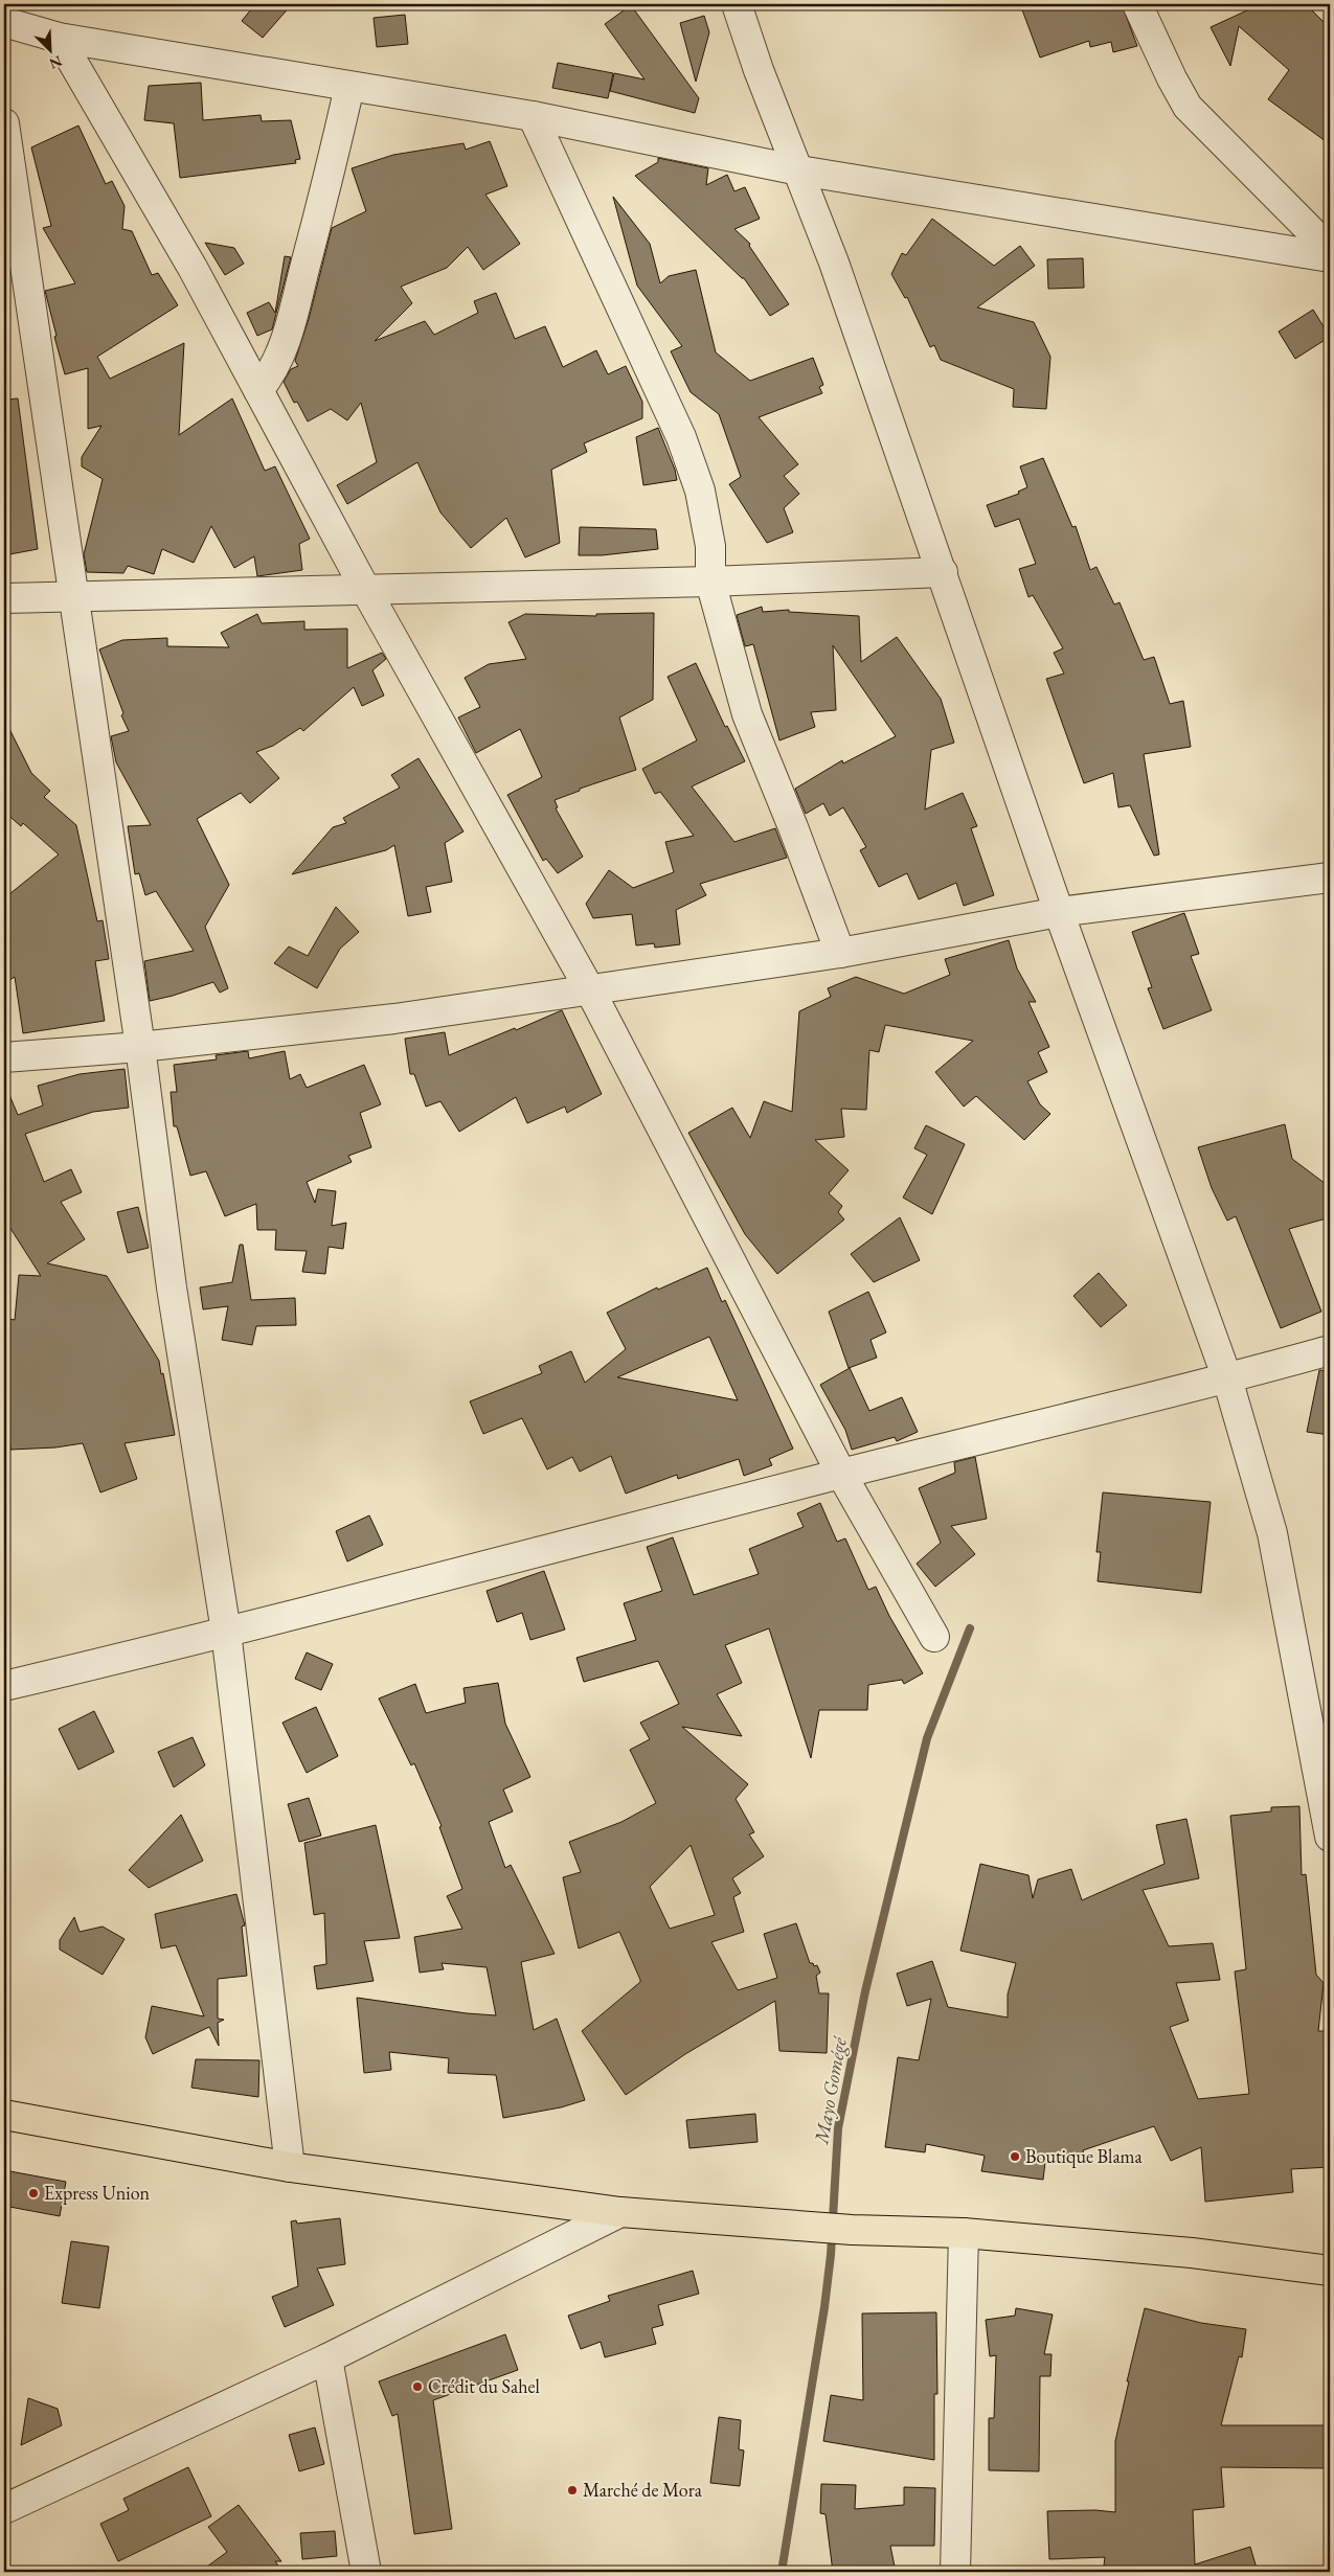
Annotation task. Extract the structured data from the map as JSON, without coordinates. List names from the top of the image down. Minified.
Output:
{"water":["Mayo Gomégé"],"places":["Boutique Blama","Express Union","Crédit du Sahel","Marché de Mora"],"north":"bottom right"}
